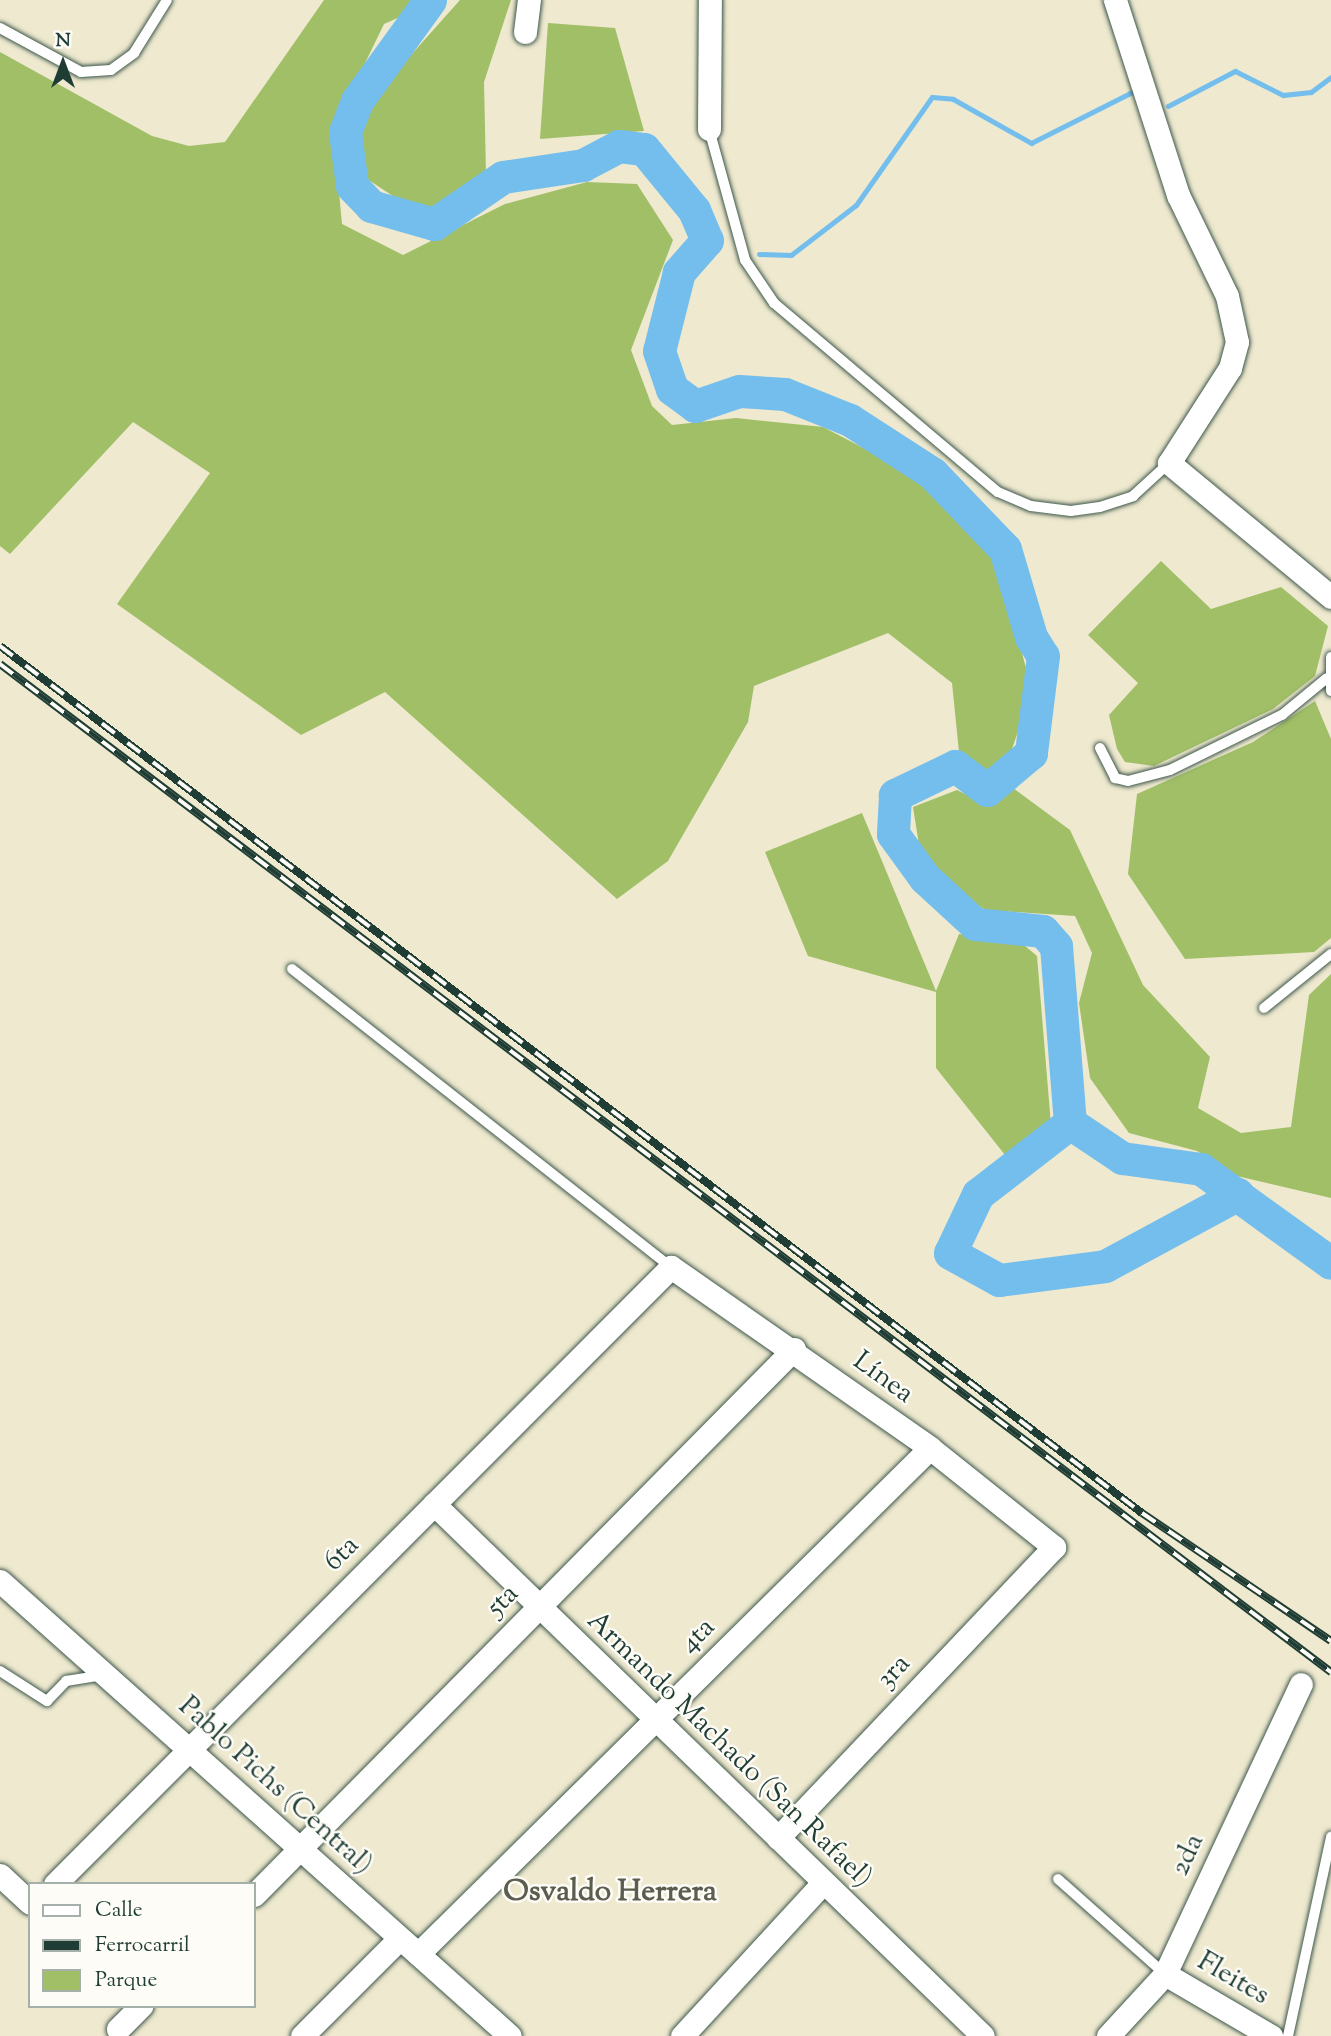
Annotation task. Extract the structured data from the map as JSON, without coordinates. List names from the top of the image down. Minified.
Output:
{"streets":{"street":["Línea","6ta","5ta","4ta","3ra","Armando Machado (San Rafael)","Pablo Pichs (Central)","2da","Fleites"]},"crossings":[["Línea","6ta"],["Línea","5ta"],["Línea","4ta"],["Línea","3ra"],["6ta","Armando Machado (San Rafael)"],["6ta","Pablo Pichs (Central)"],["5ta","Armando Machado (San Rafael)"],["5ta","Pablo Pichs (Central)"],["4ta","Armando Machado (San Rafael)"],["4ta","Pablo Pichs (Central)"],["3ra","Armando Machado (San Rafael)"],["2da","Fleites"]],"districts":["Osvaldo Herrera"],"legend":["Calle","Ferrocarril","Parque"],"north":"top"}
